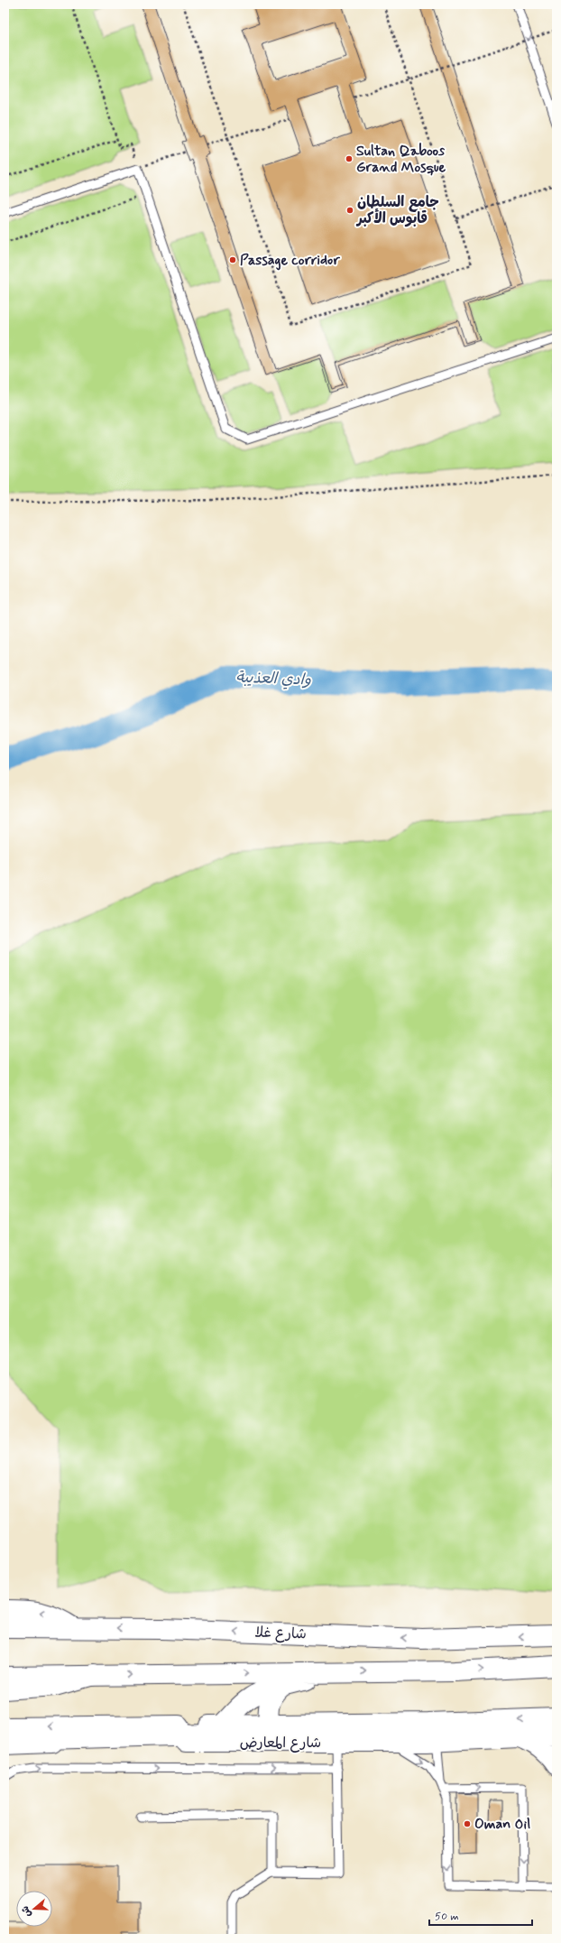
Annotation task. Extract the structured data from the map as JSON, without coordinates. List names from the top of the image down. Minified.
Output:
{"streets":{"main road":["شارع غلا","شارع المعارض"]},"water":["وادي العذيبة"],"places":["Sultan Qaboos Grand Mosque","جامع السلطان قابوس الأكبر","Passage corridor","Oman Oil"],"scale_bar":"50 m","north":"left"}
